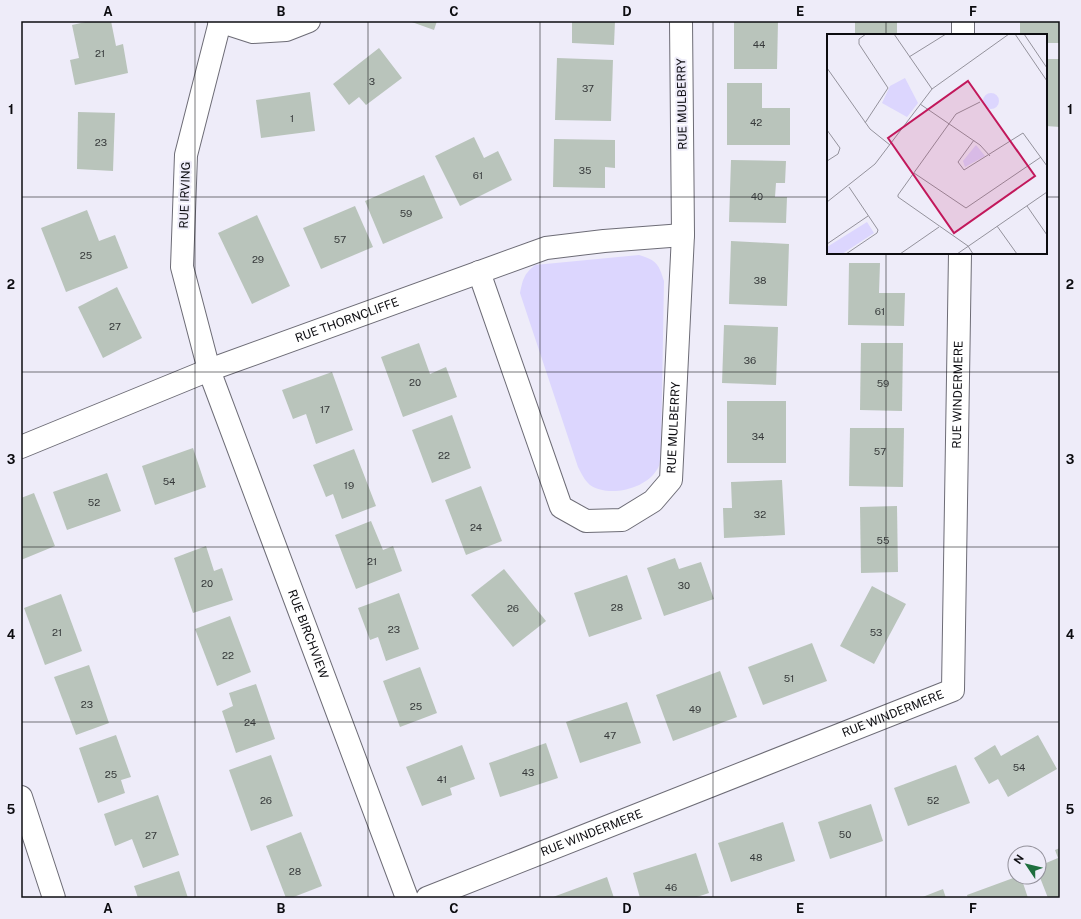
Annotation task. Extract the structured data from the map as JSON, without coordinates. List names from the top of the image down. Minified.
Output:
{"streets":{"street":["RUE MULBERRY","RUE IRVING","RUE THORNCLIFFE","RUE WINDERMERE","RUE BIRCHVIEW"]},"crossings":[["RUE MULBERRY","RUE THORNCLIFFE"],["RUE IRVING","RUE THORNCLIFFE"],["RUE IRVING","RUE BIRCHVIEW"],["RUE THORNCLIFFE","RUE BIRCHVIEW"]],"house_numbers":["44","21","3","37","1","42","23","35","61","40","59","57","25","29","38","61","27","36","20","59","17","34","57","22","54","19","52","32","24","55","21","20","30","28","26","23","21","53","22","51","23","25","49","24","47","54","43","25","41","26","52","50","27","48","28","46"],"north":"top left","grid":{"columns":["A","B","C","D","E","F"],"rows":["1","2","3","4","5"]}}
